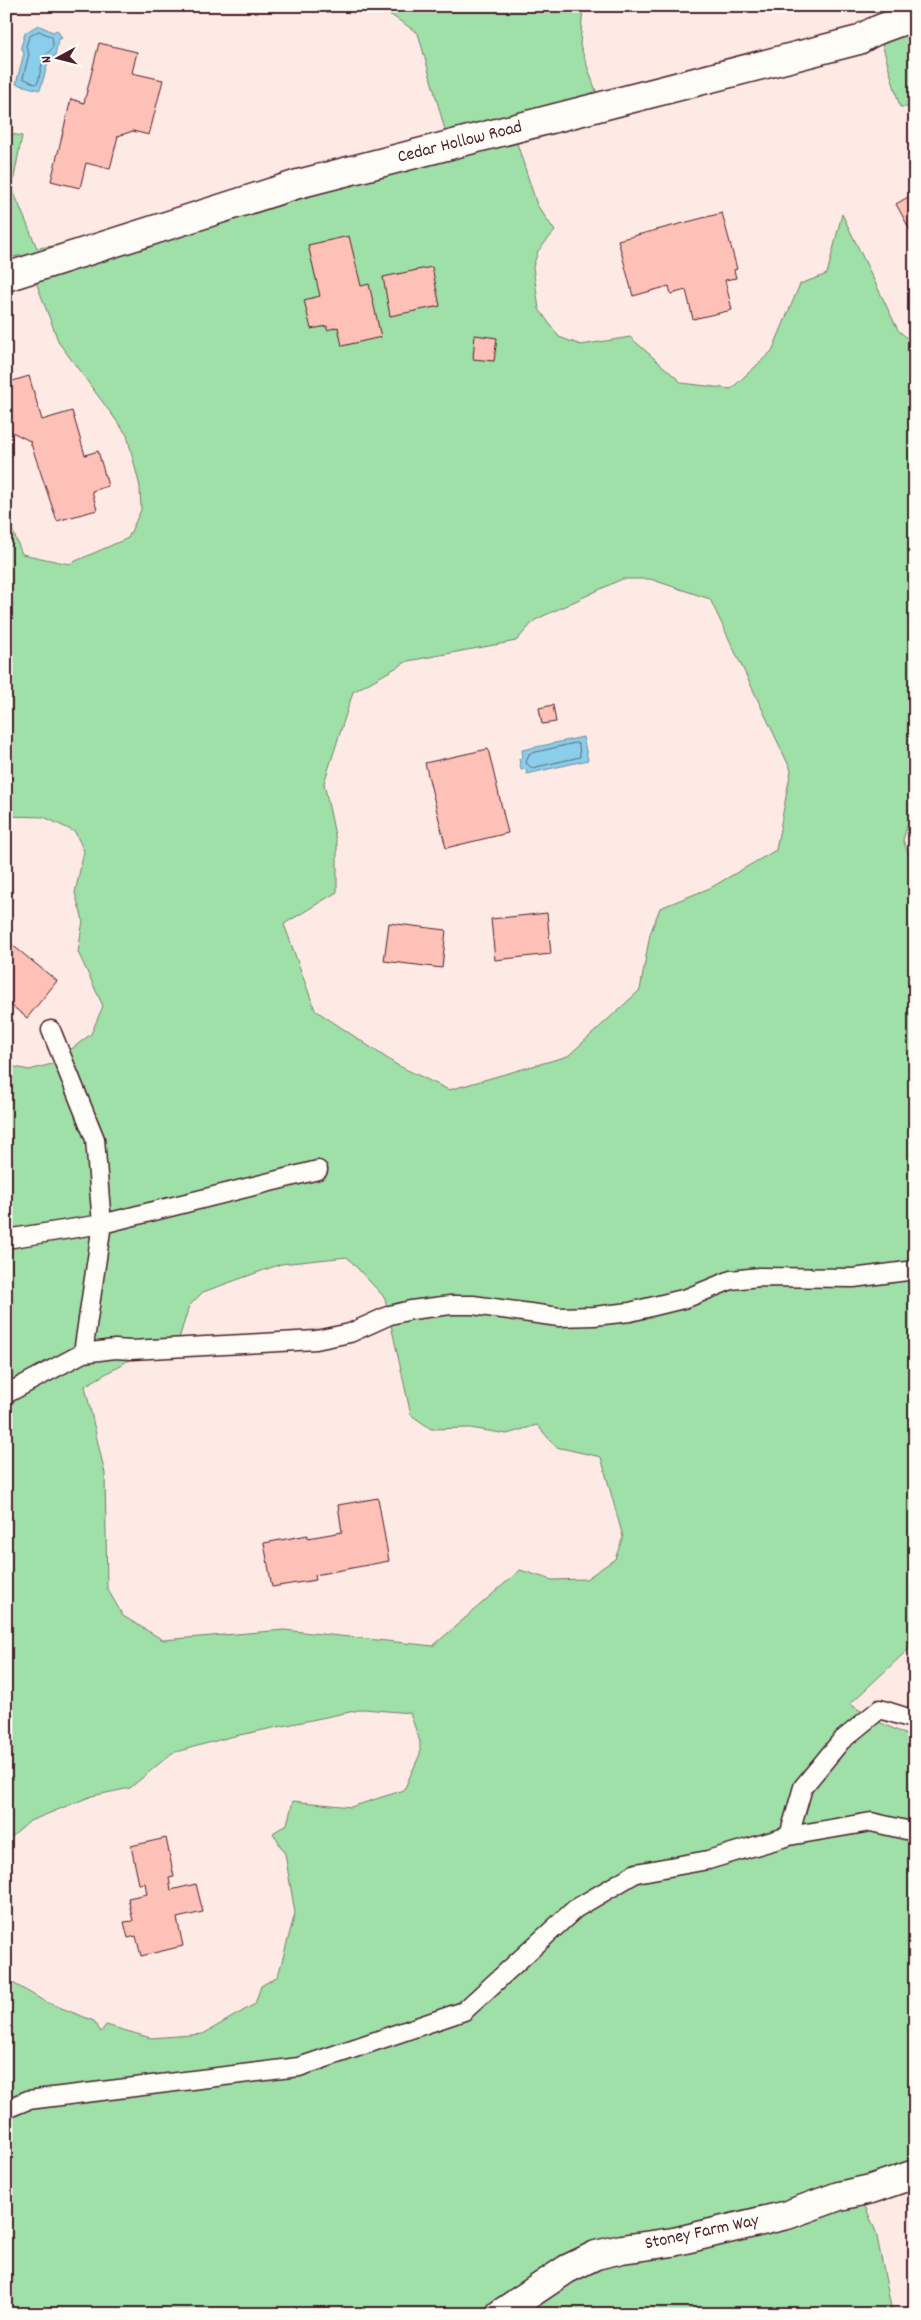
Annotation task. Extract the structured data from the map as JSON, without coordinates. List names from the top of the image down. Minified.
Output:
{"streets":{"street":["Cedar Hollow Road","Stoney Farm Way"]},"north":"left"}
